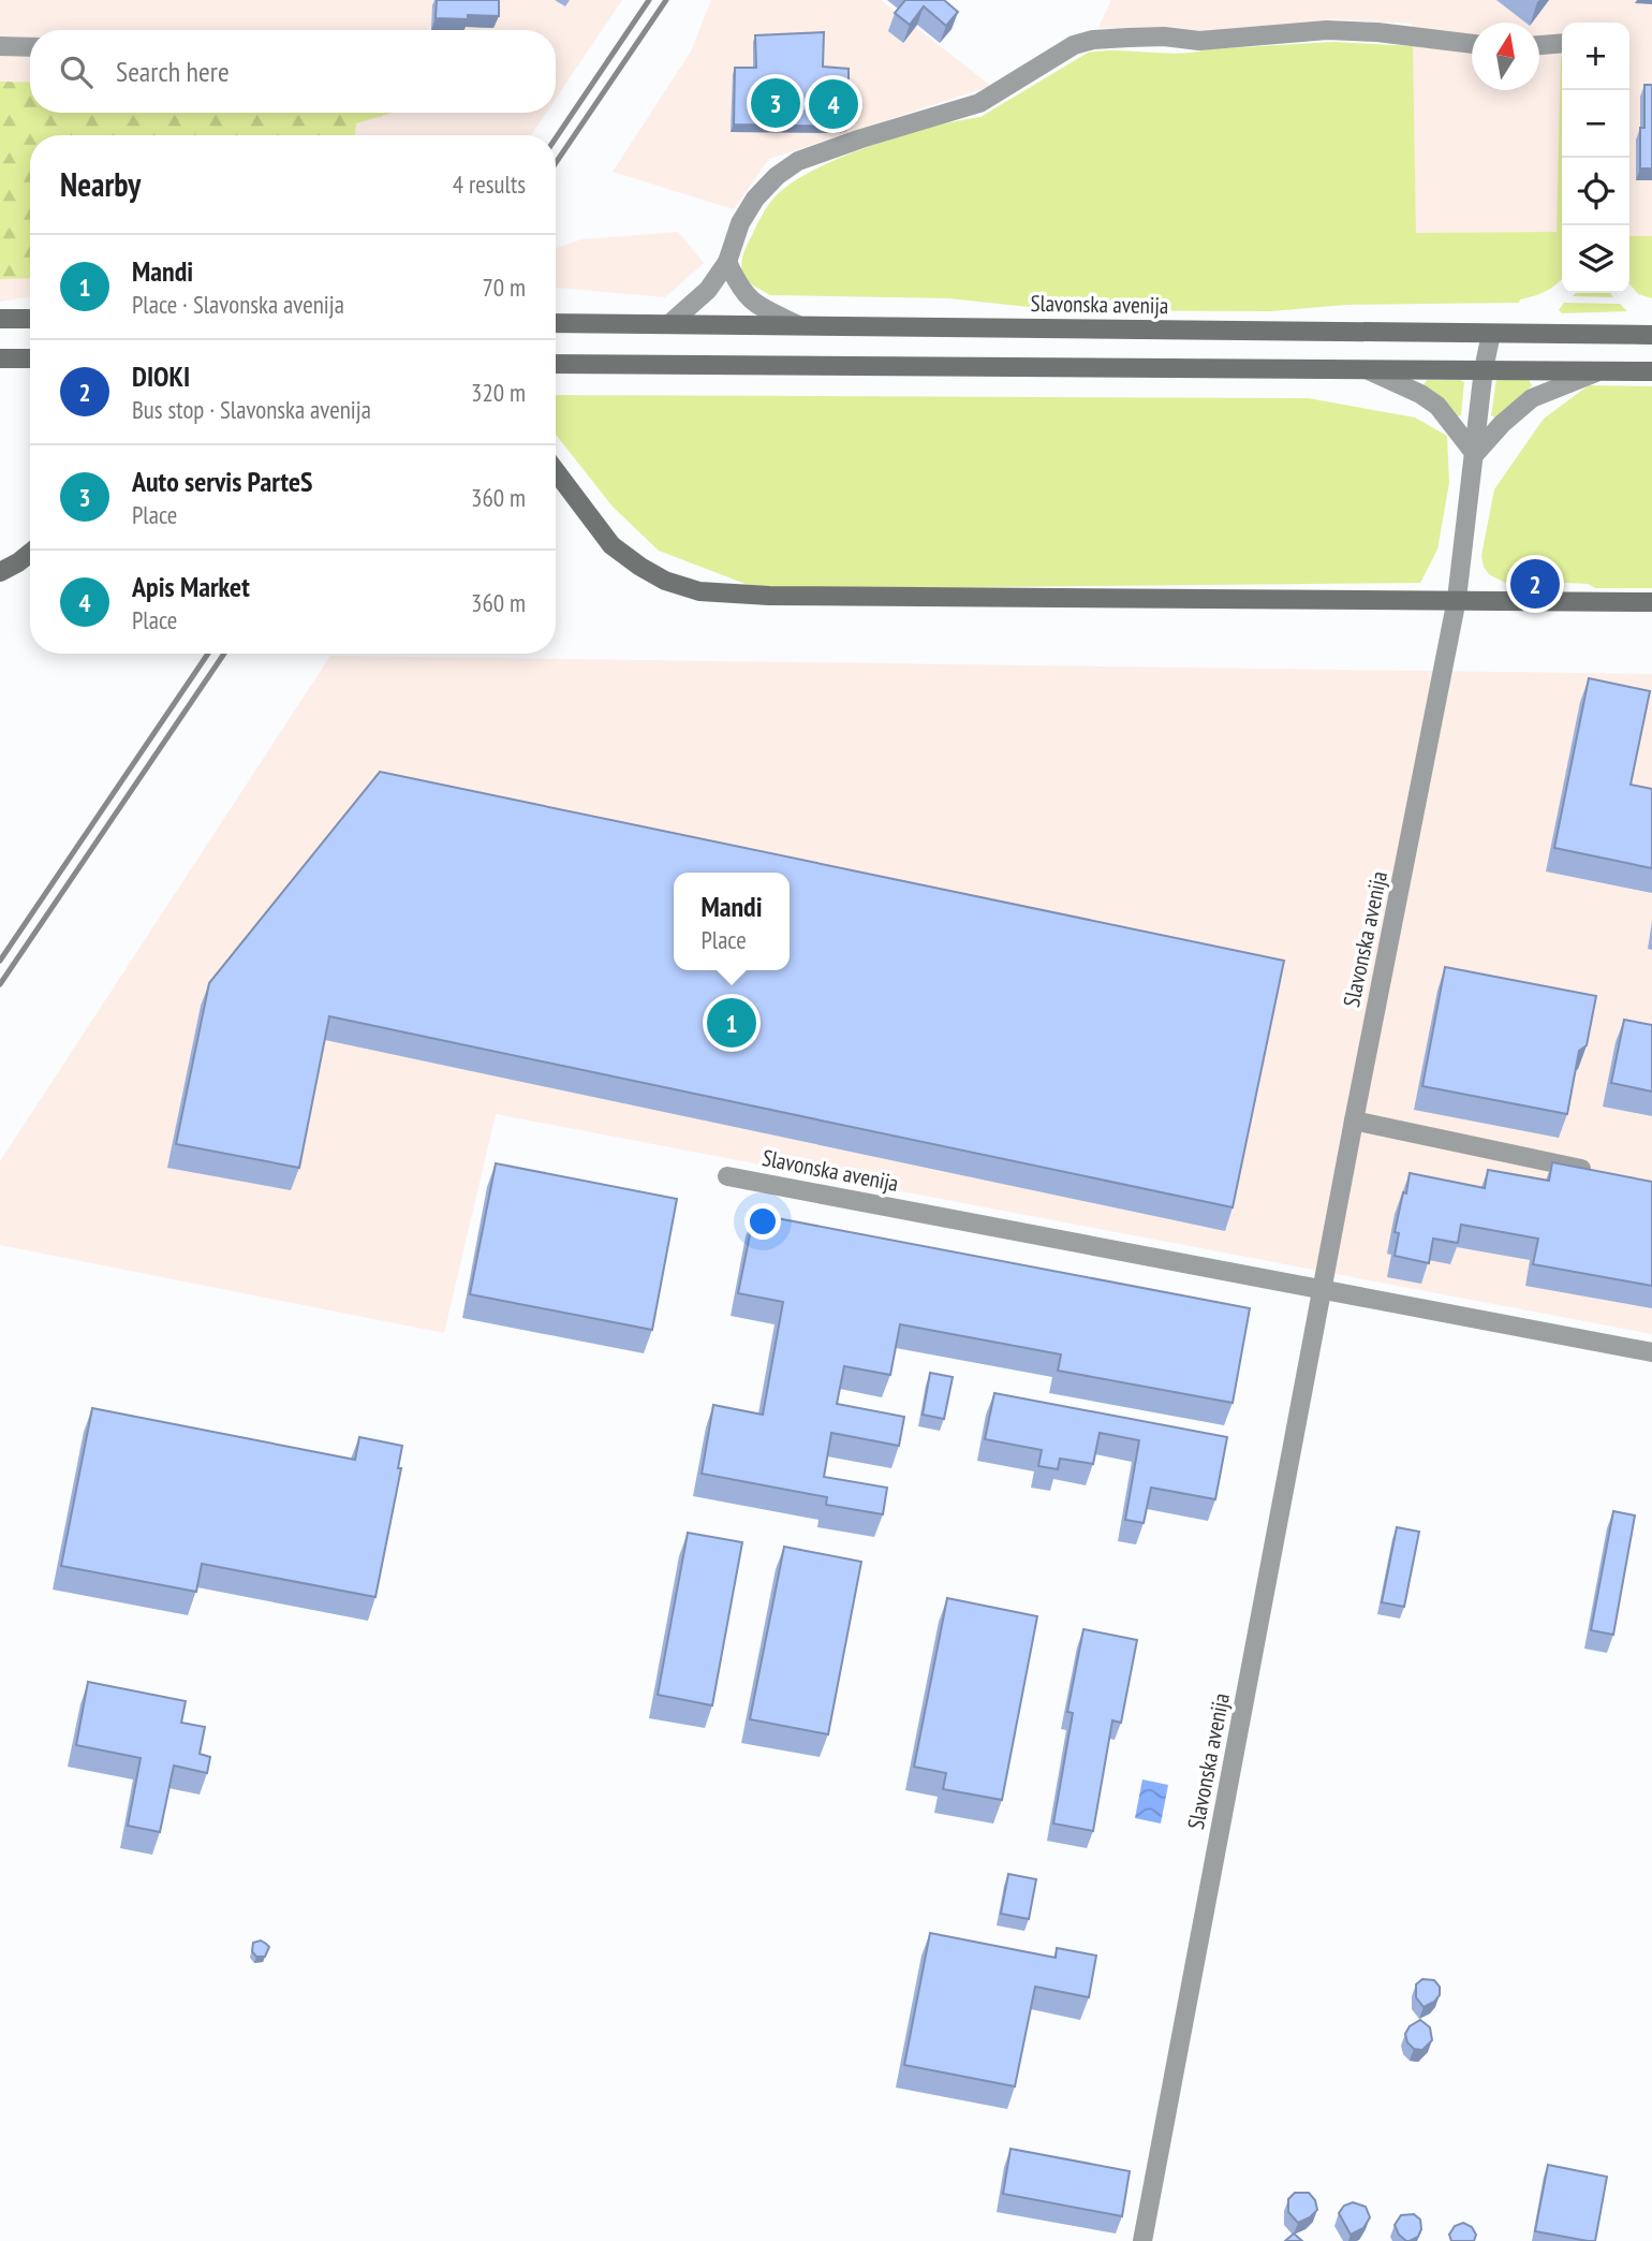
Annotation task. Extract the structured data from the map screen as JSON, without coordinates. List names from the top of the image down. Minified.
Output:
{"streets":{"main road":["Slavonska avenija"]},"north":"top","page":{"map_buttons":["+","−"],"search":"Search here","pins":["3","4","2","1"],"heading":["Nearby","4 results"],"list":[{"mark":"1","name":"Mandi","note":"Place · Slavonska avenija","value":"70 m"},{"mark":"2","name":"DIOKI","note":"Bus stop · Slavonska avenija","value":"320 m"},{"mark":"3","name":"Auto servis ParteS","note":"Place","value":"360 m"},{"mark":"4","name":"Apis Market","note":"Place","value":"360 m"}],"popup":["Mandi","Place"]}}
